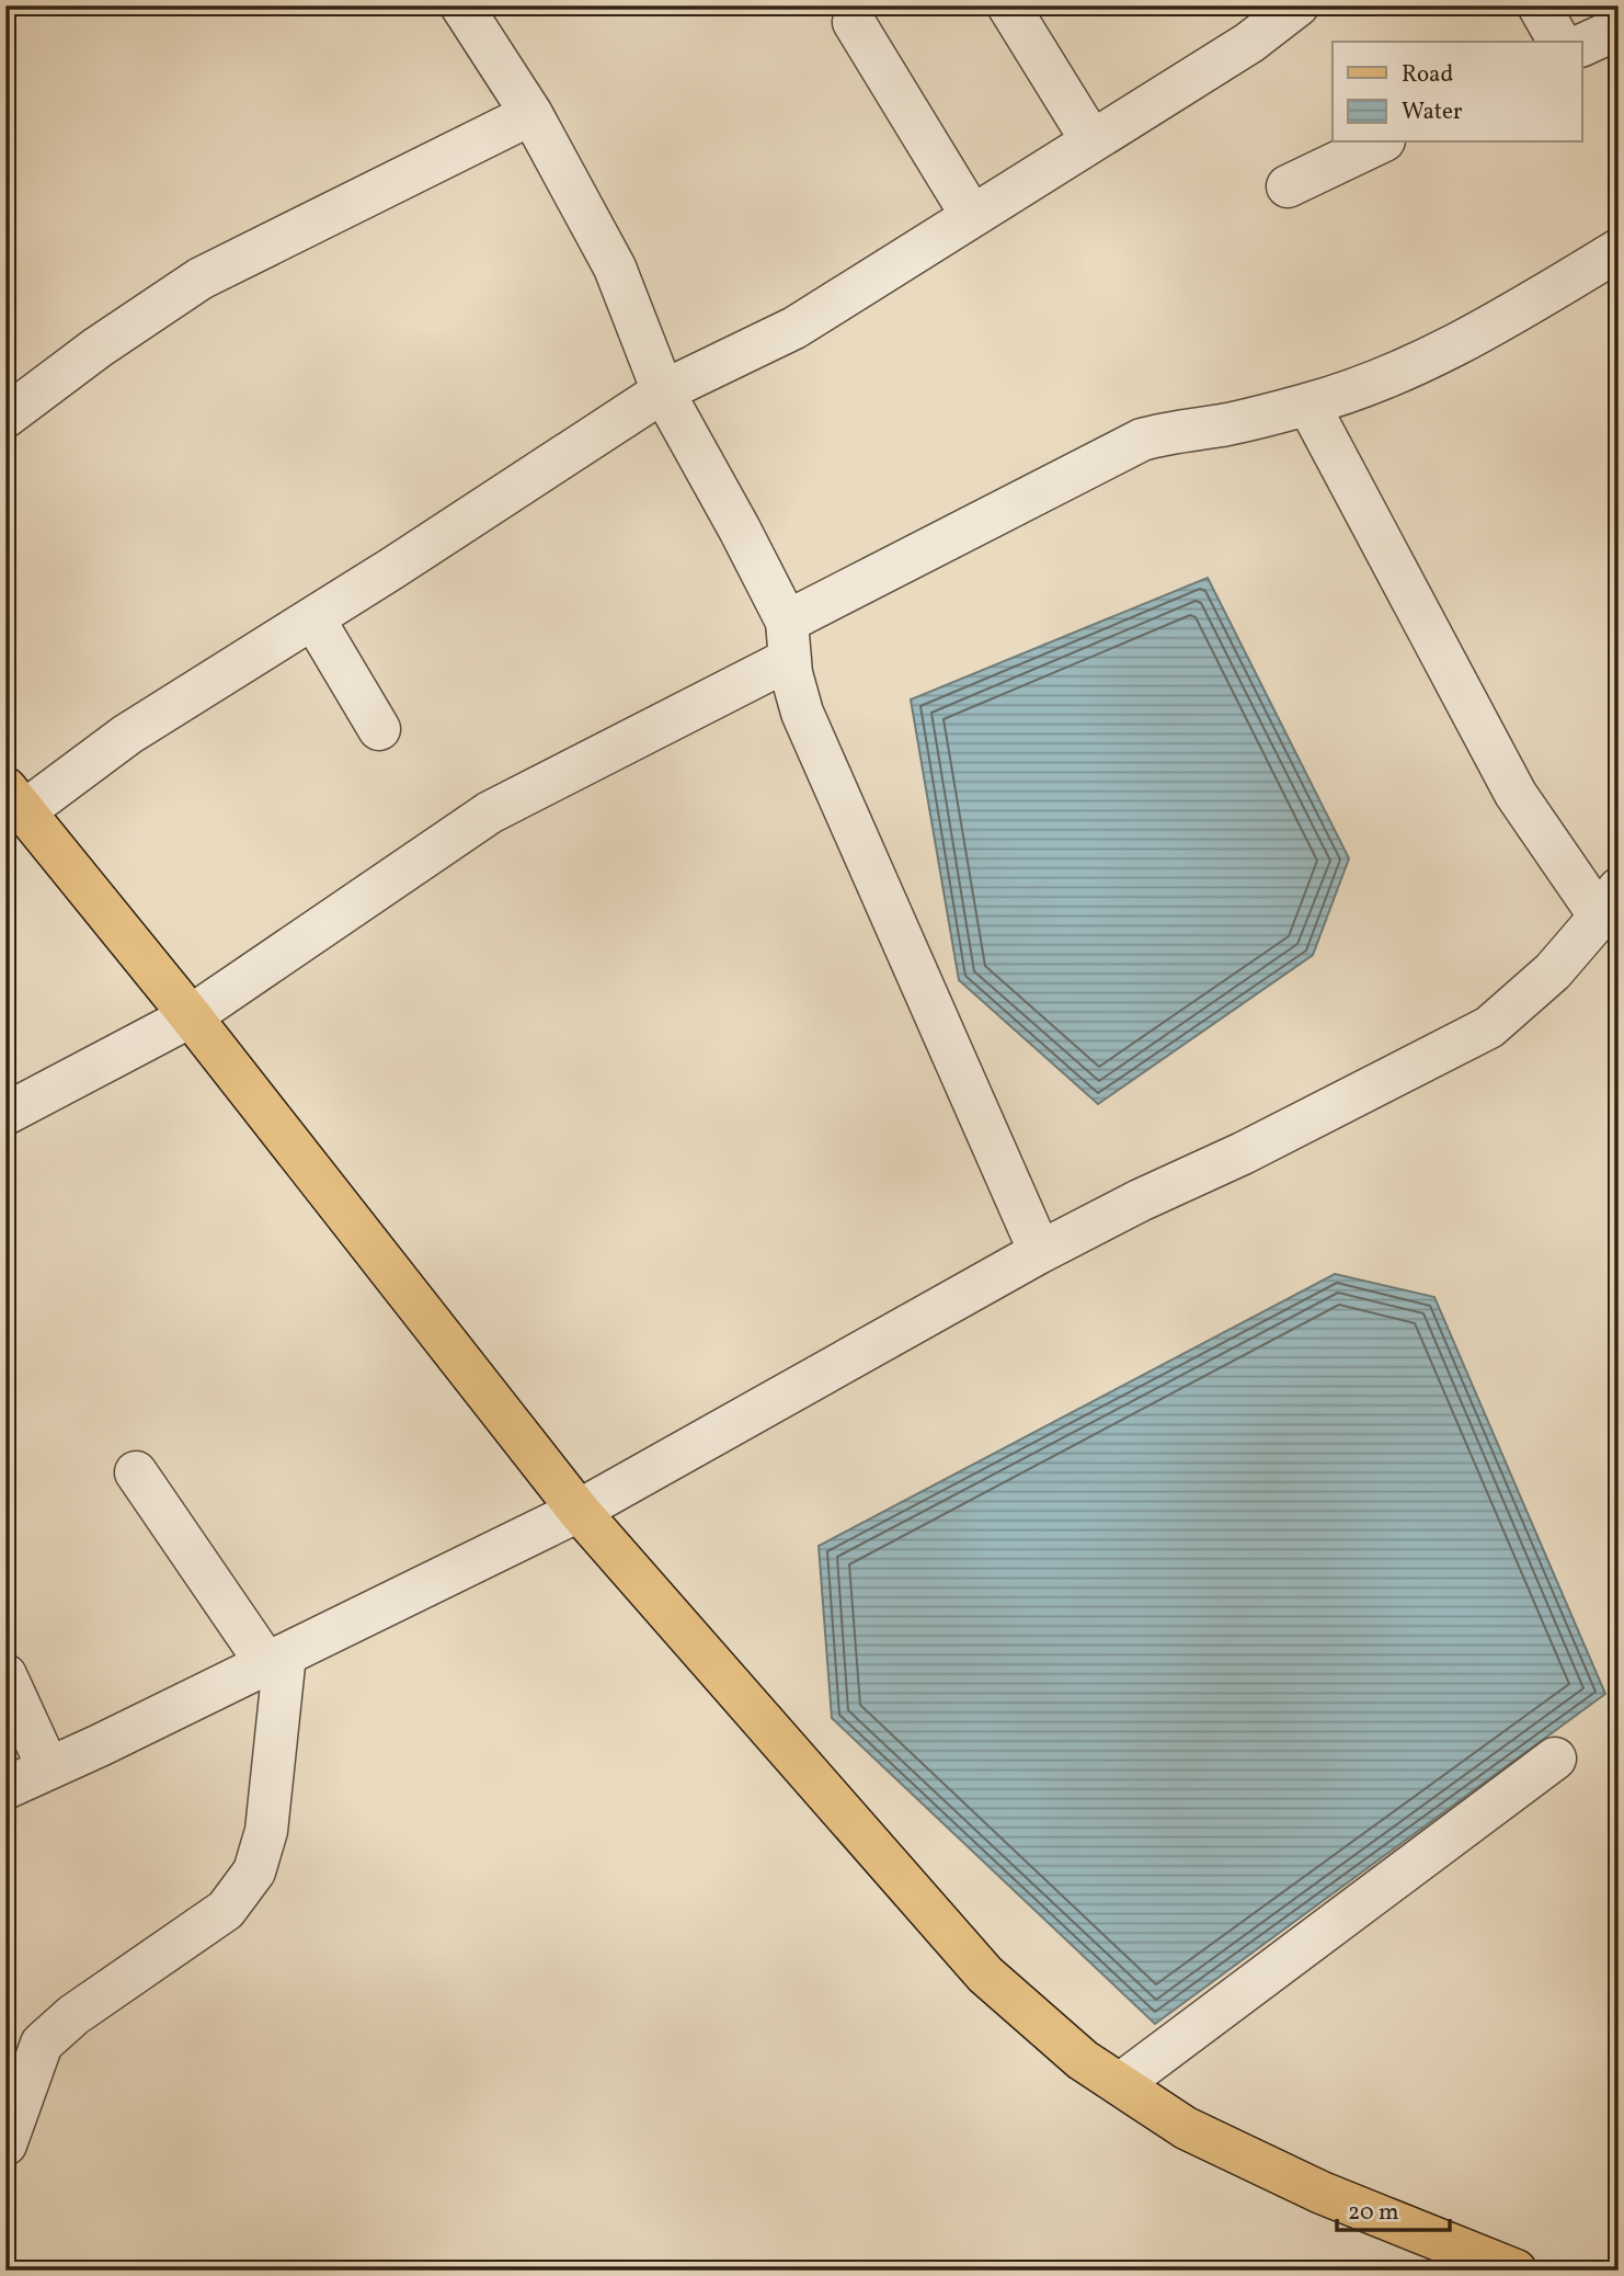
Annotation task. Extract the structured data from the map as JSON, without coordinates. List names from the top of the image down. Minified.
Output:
{"legend":["Road","Water"],"scale_bar":"20 m"}
